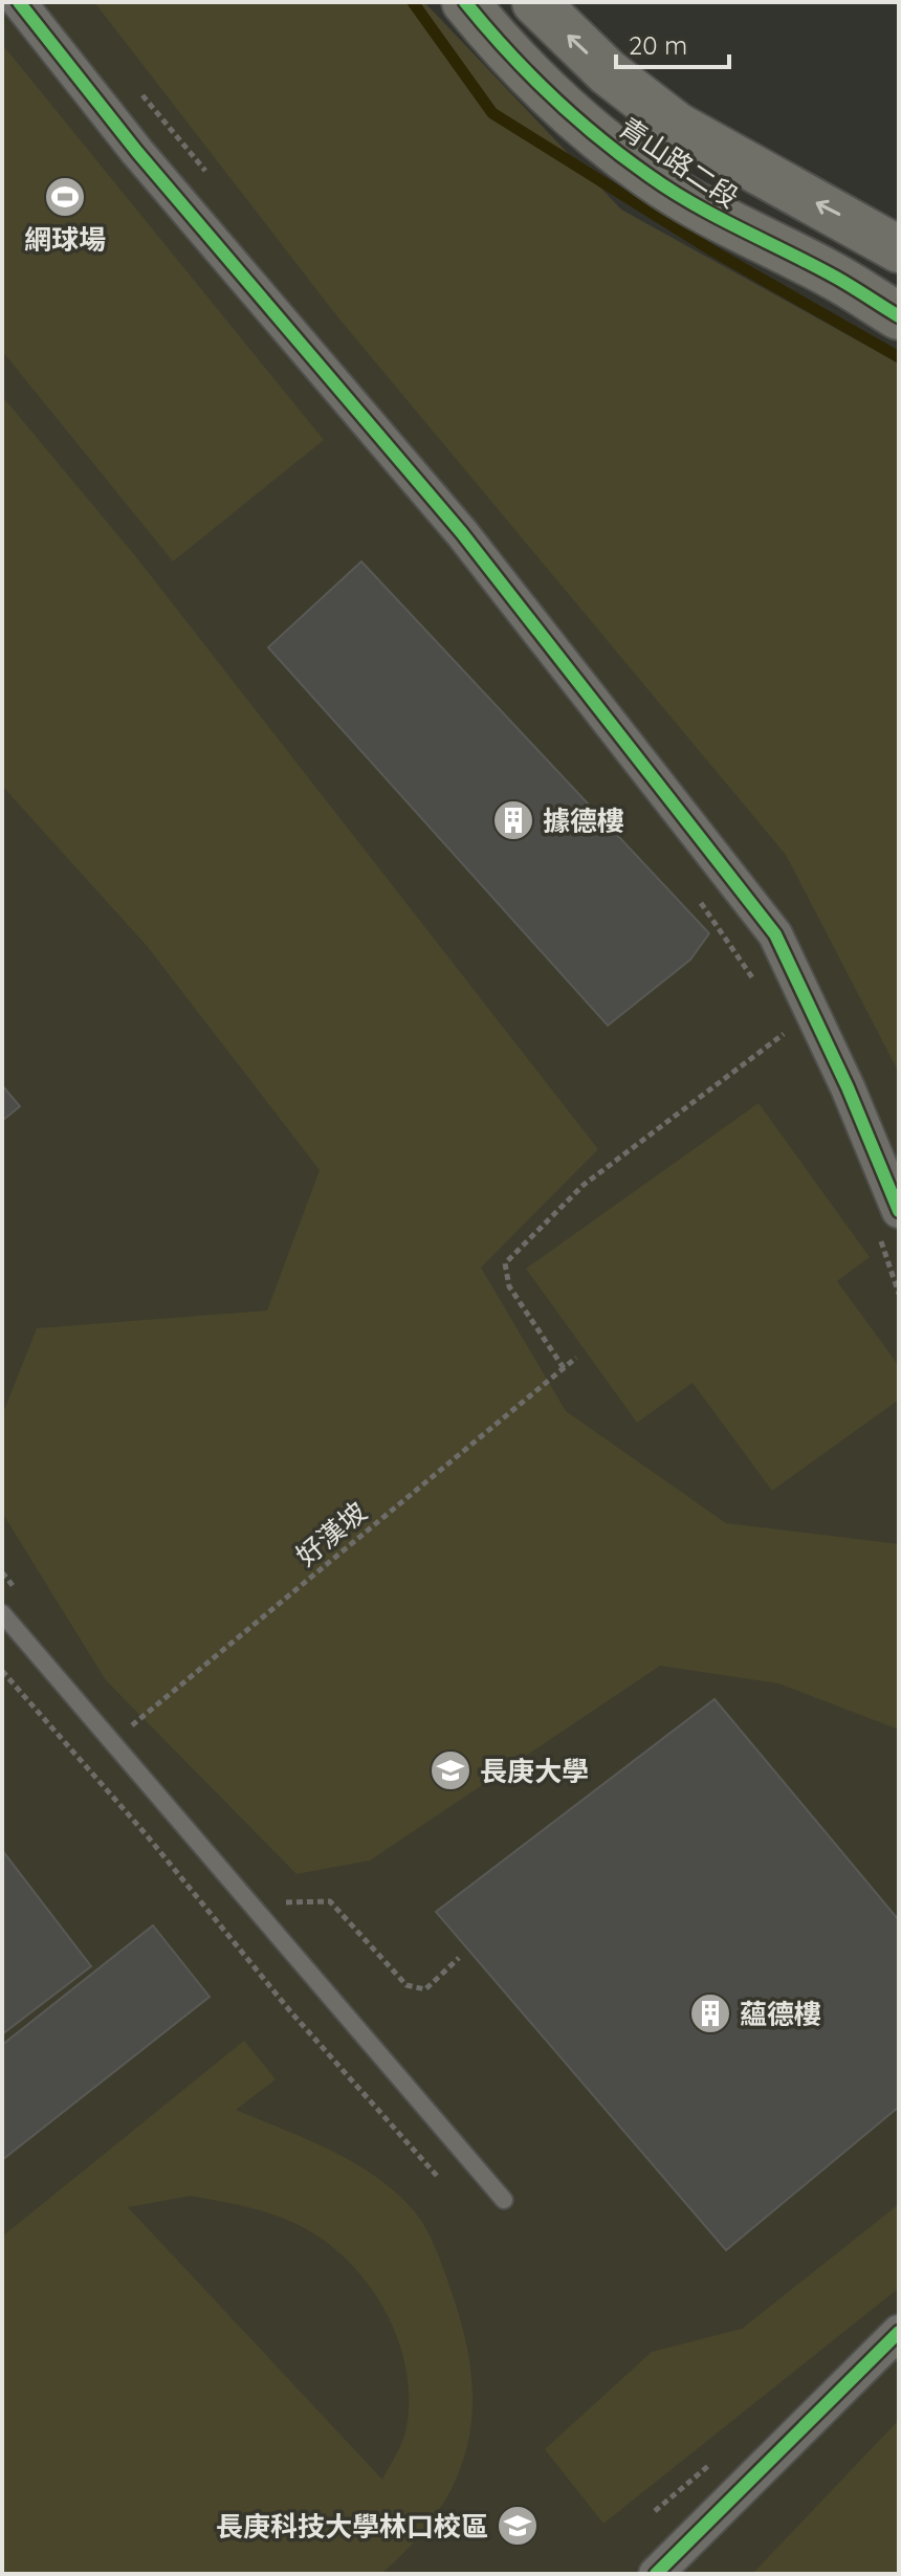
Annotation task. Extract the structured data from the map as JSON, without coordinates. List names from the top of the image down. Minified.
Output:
{"streets":{"street":["青山路二段"],"path":["好漢坡"]},"places":{"sports":["網球場"],"building":["據德樓","蘊德樓"],"school or university":["長庚大學","長庚科技大學林口校區"]},"scale_bar":"20 m"}
